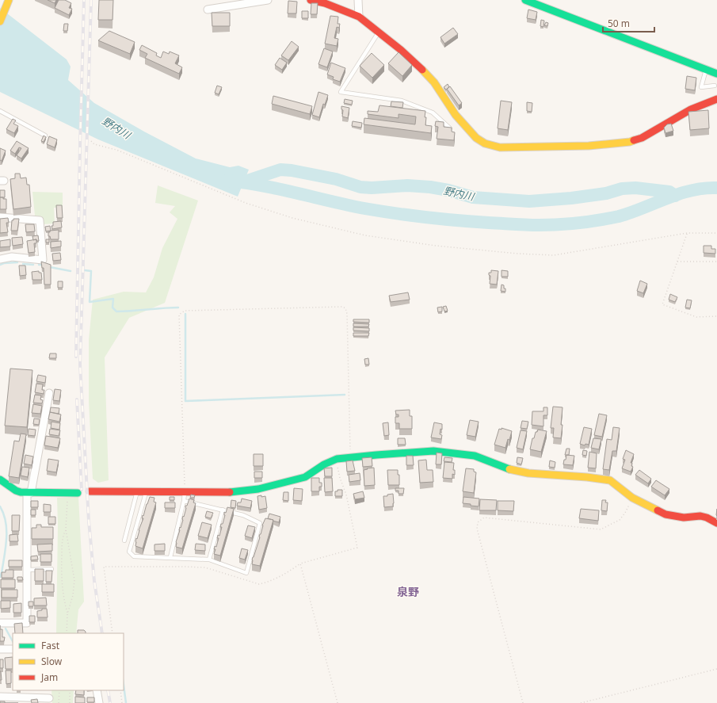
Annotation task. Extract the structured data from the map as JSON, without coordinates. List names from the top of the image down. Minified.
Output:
{"districts":["泉野"],"water":["野内川"],"legend":["Fast","Slow","Jam"],"scale_bar":"50 m"}
